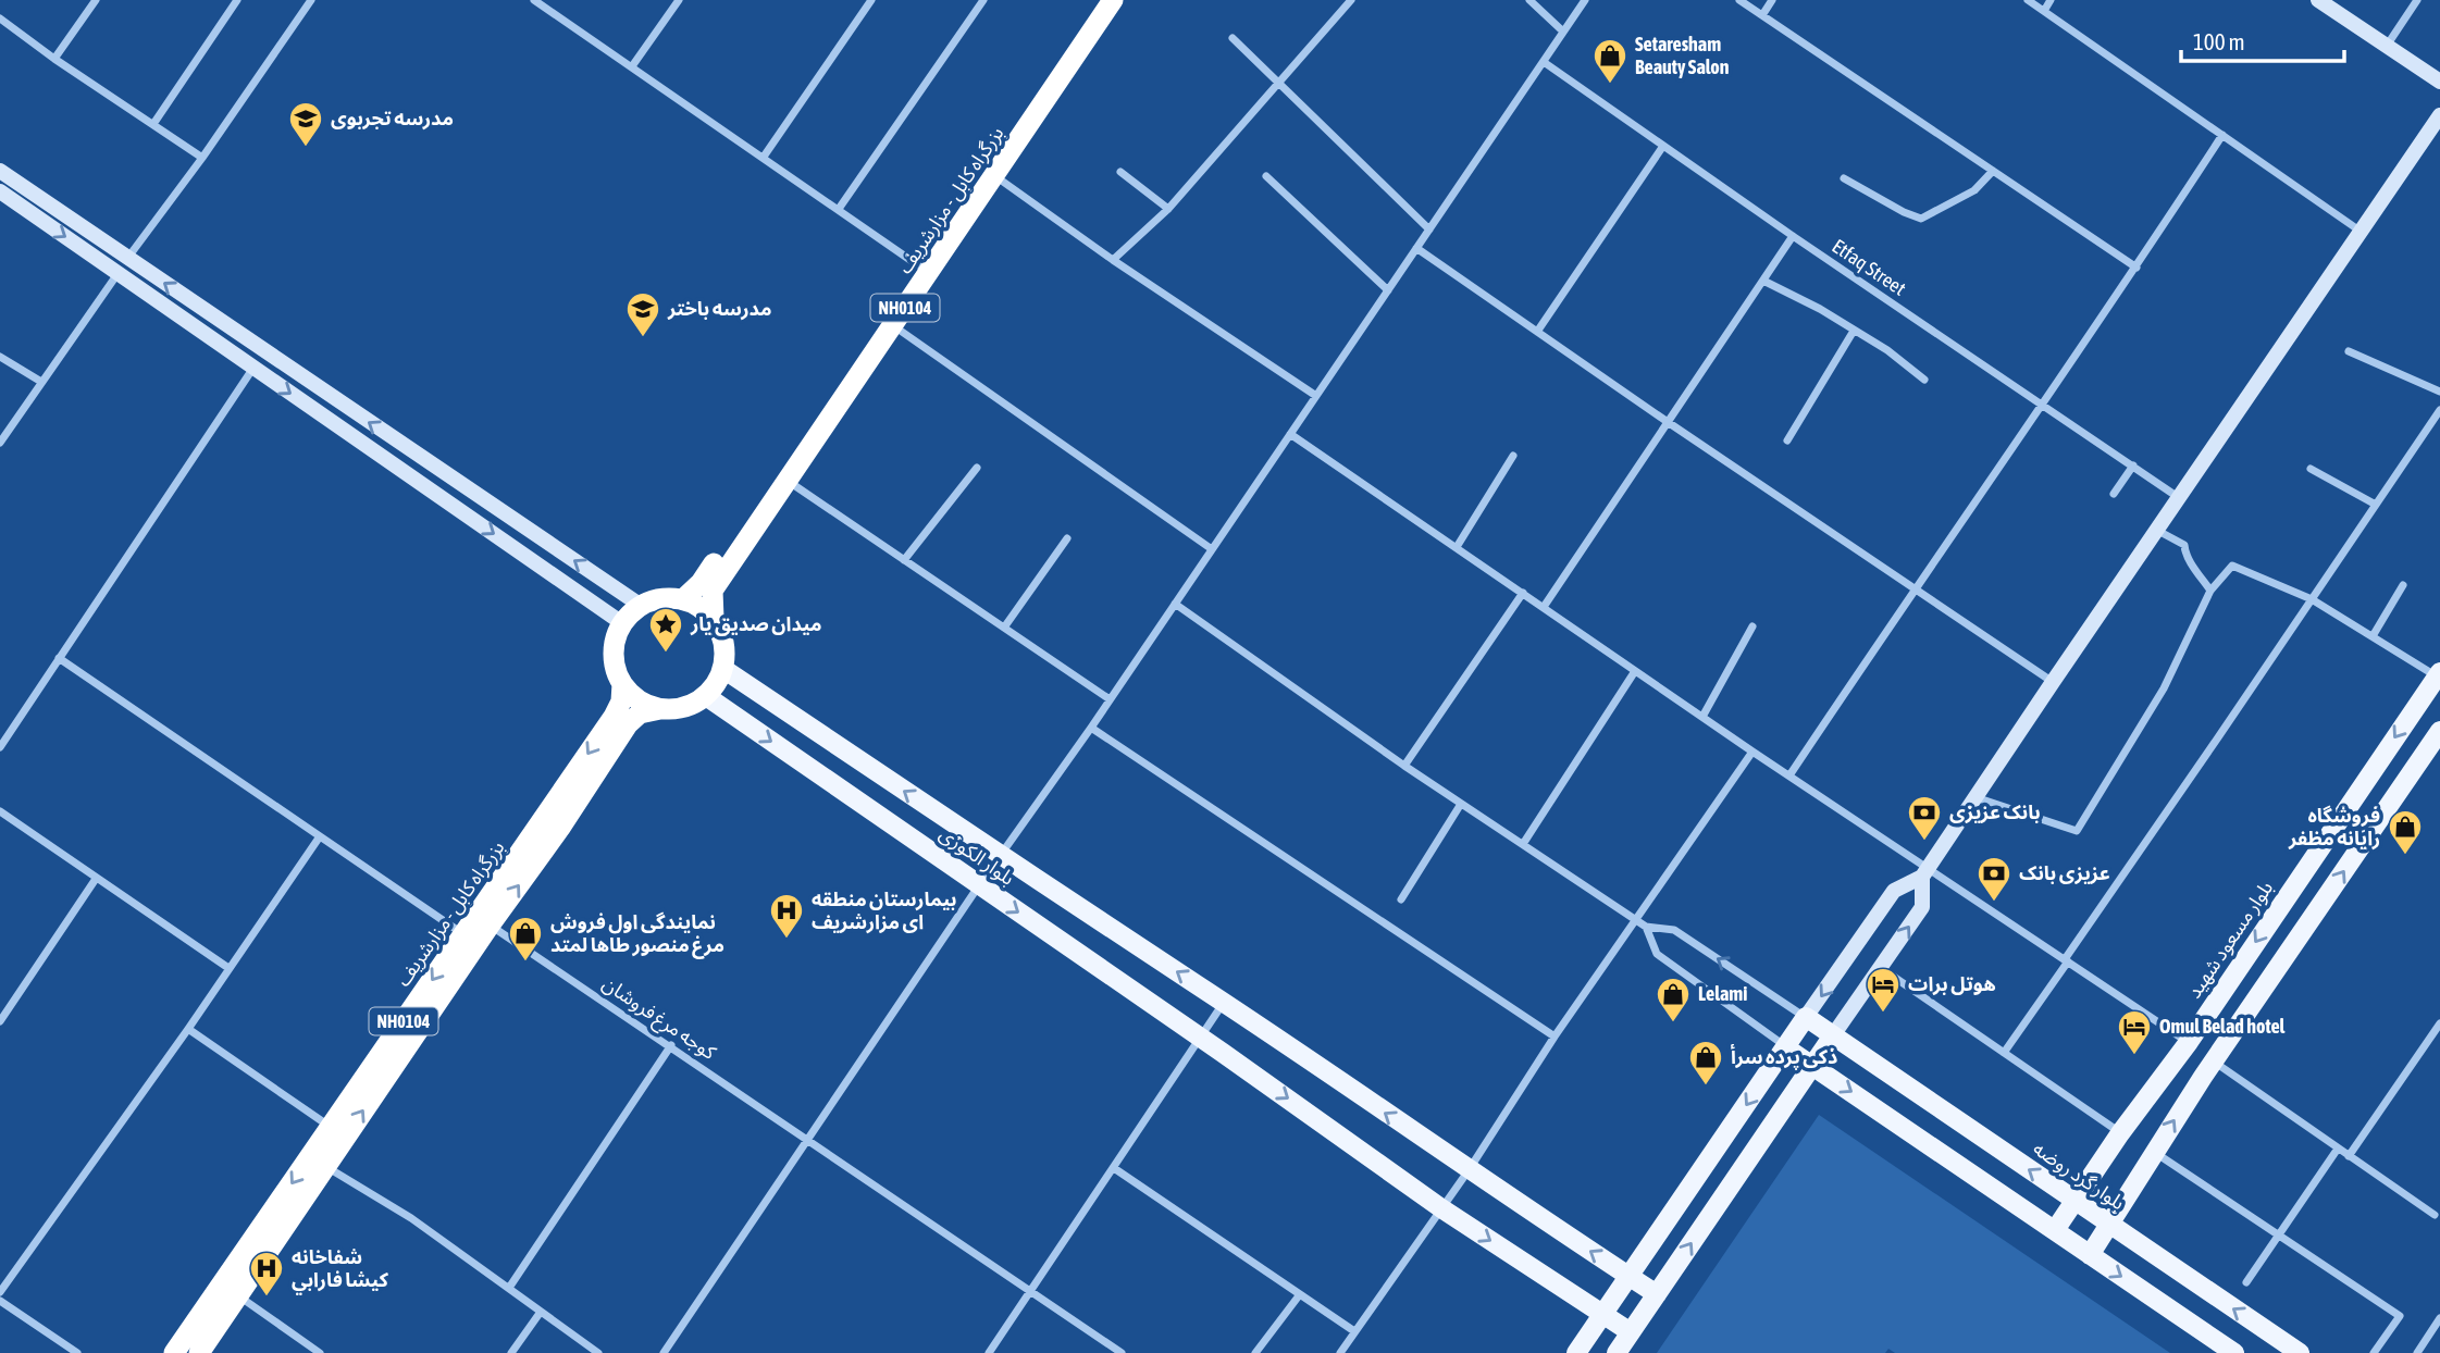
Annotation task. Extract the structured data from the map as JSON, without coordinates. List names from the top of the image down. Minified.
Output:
{"streets":{"highway":["بزرگراه کابل - مزارشریف","NH0104"],"main road":["بلوار الکوزی","بلوار مسعود شهید","بلوار گرد روضه"],"street":["Etfaq Street","كوجه مرغ فروشان"]},"crossings":[["بزرگراه کابل - مزارشریف","NH0104"],["بزرگراه کابل - مزارشریف","بلوار الکوزی"],["بزرگراه کابل - مزارشریف","كوجه مرغ فروشان"],["NH0104","بلوار الکوزی"],["بلوار مسعود شهید","بلوار گرد روضه"]],"places":{"shop":["Setaresham Beauty Salon","فروشگاه رایانه مظفر","نمایندگی اول فروش مرغ منصور طاها لمتد","Lelami","ذکی پرده سرأ"],"school or university":["مدرسه تجربوى","مدرسه باختر"],"place":["میدان صدیق یار"],"bank":["بانک عزیزی","عزیزی بانک"],"hospital":["بیمارستان منطقه ای مزارشریف","شفاخانه كيشا فارابي"],"hotel":["هوتل برات","Omul Belad hotel"]},"scale_bar":"100 m"}
